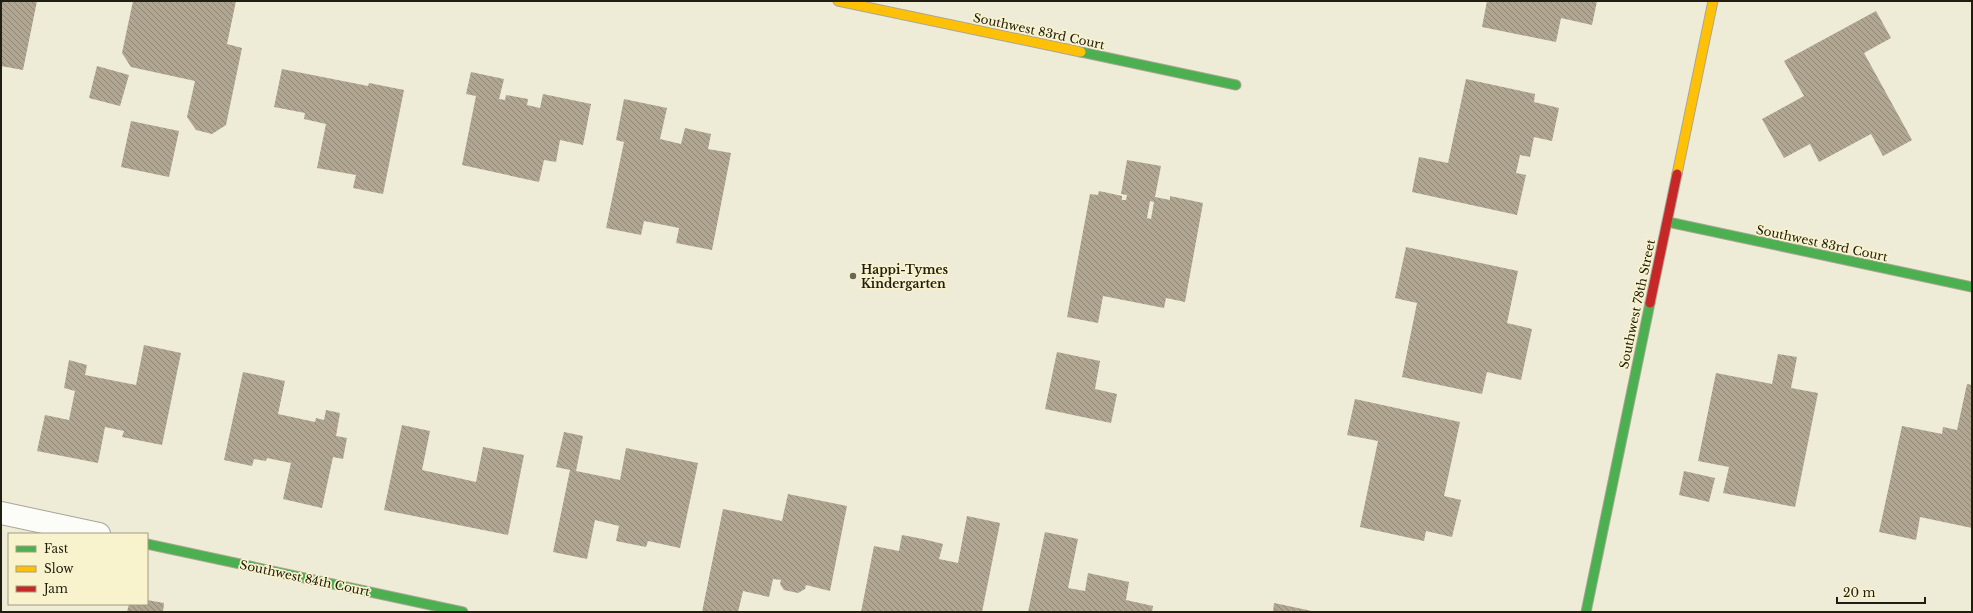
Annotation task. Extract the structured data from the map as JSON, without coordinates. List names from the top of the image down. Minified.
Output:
{"streets":{"street":["Southwest 83rd Court","Southwest 78th Street","Southwest 84th Court"]},"crossings":[["Southwest 83rd Court","Southwest 78th Street"]],"places":["Happi-Tymes Kindergarten"],"legend":["Fast","Slow","Jam"],"scale_bar":"20 m"}
